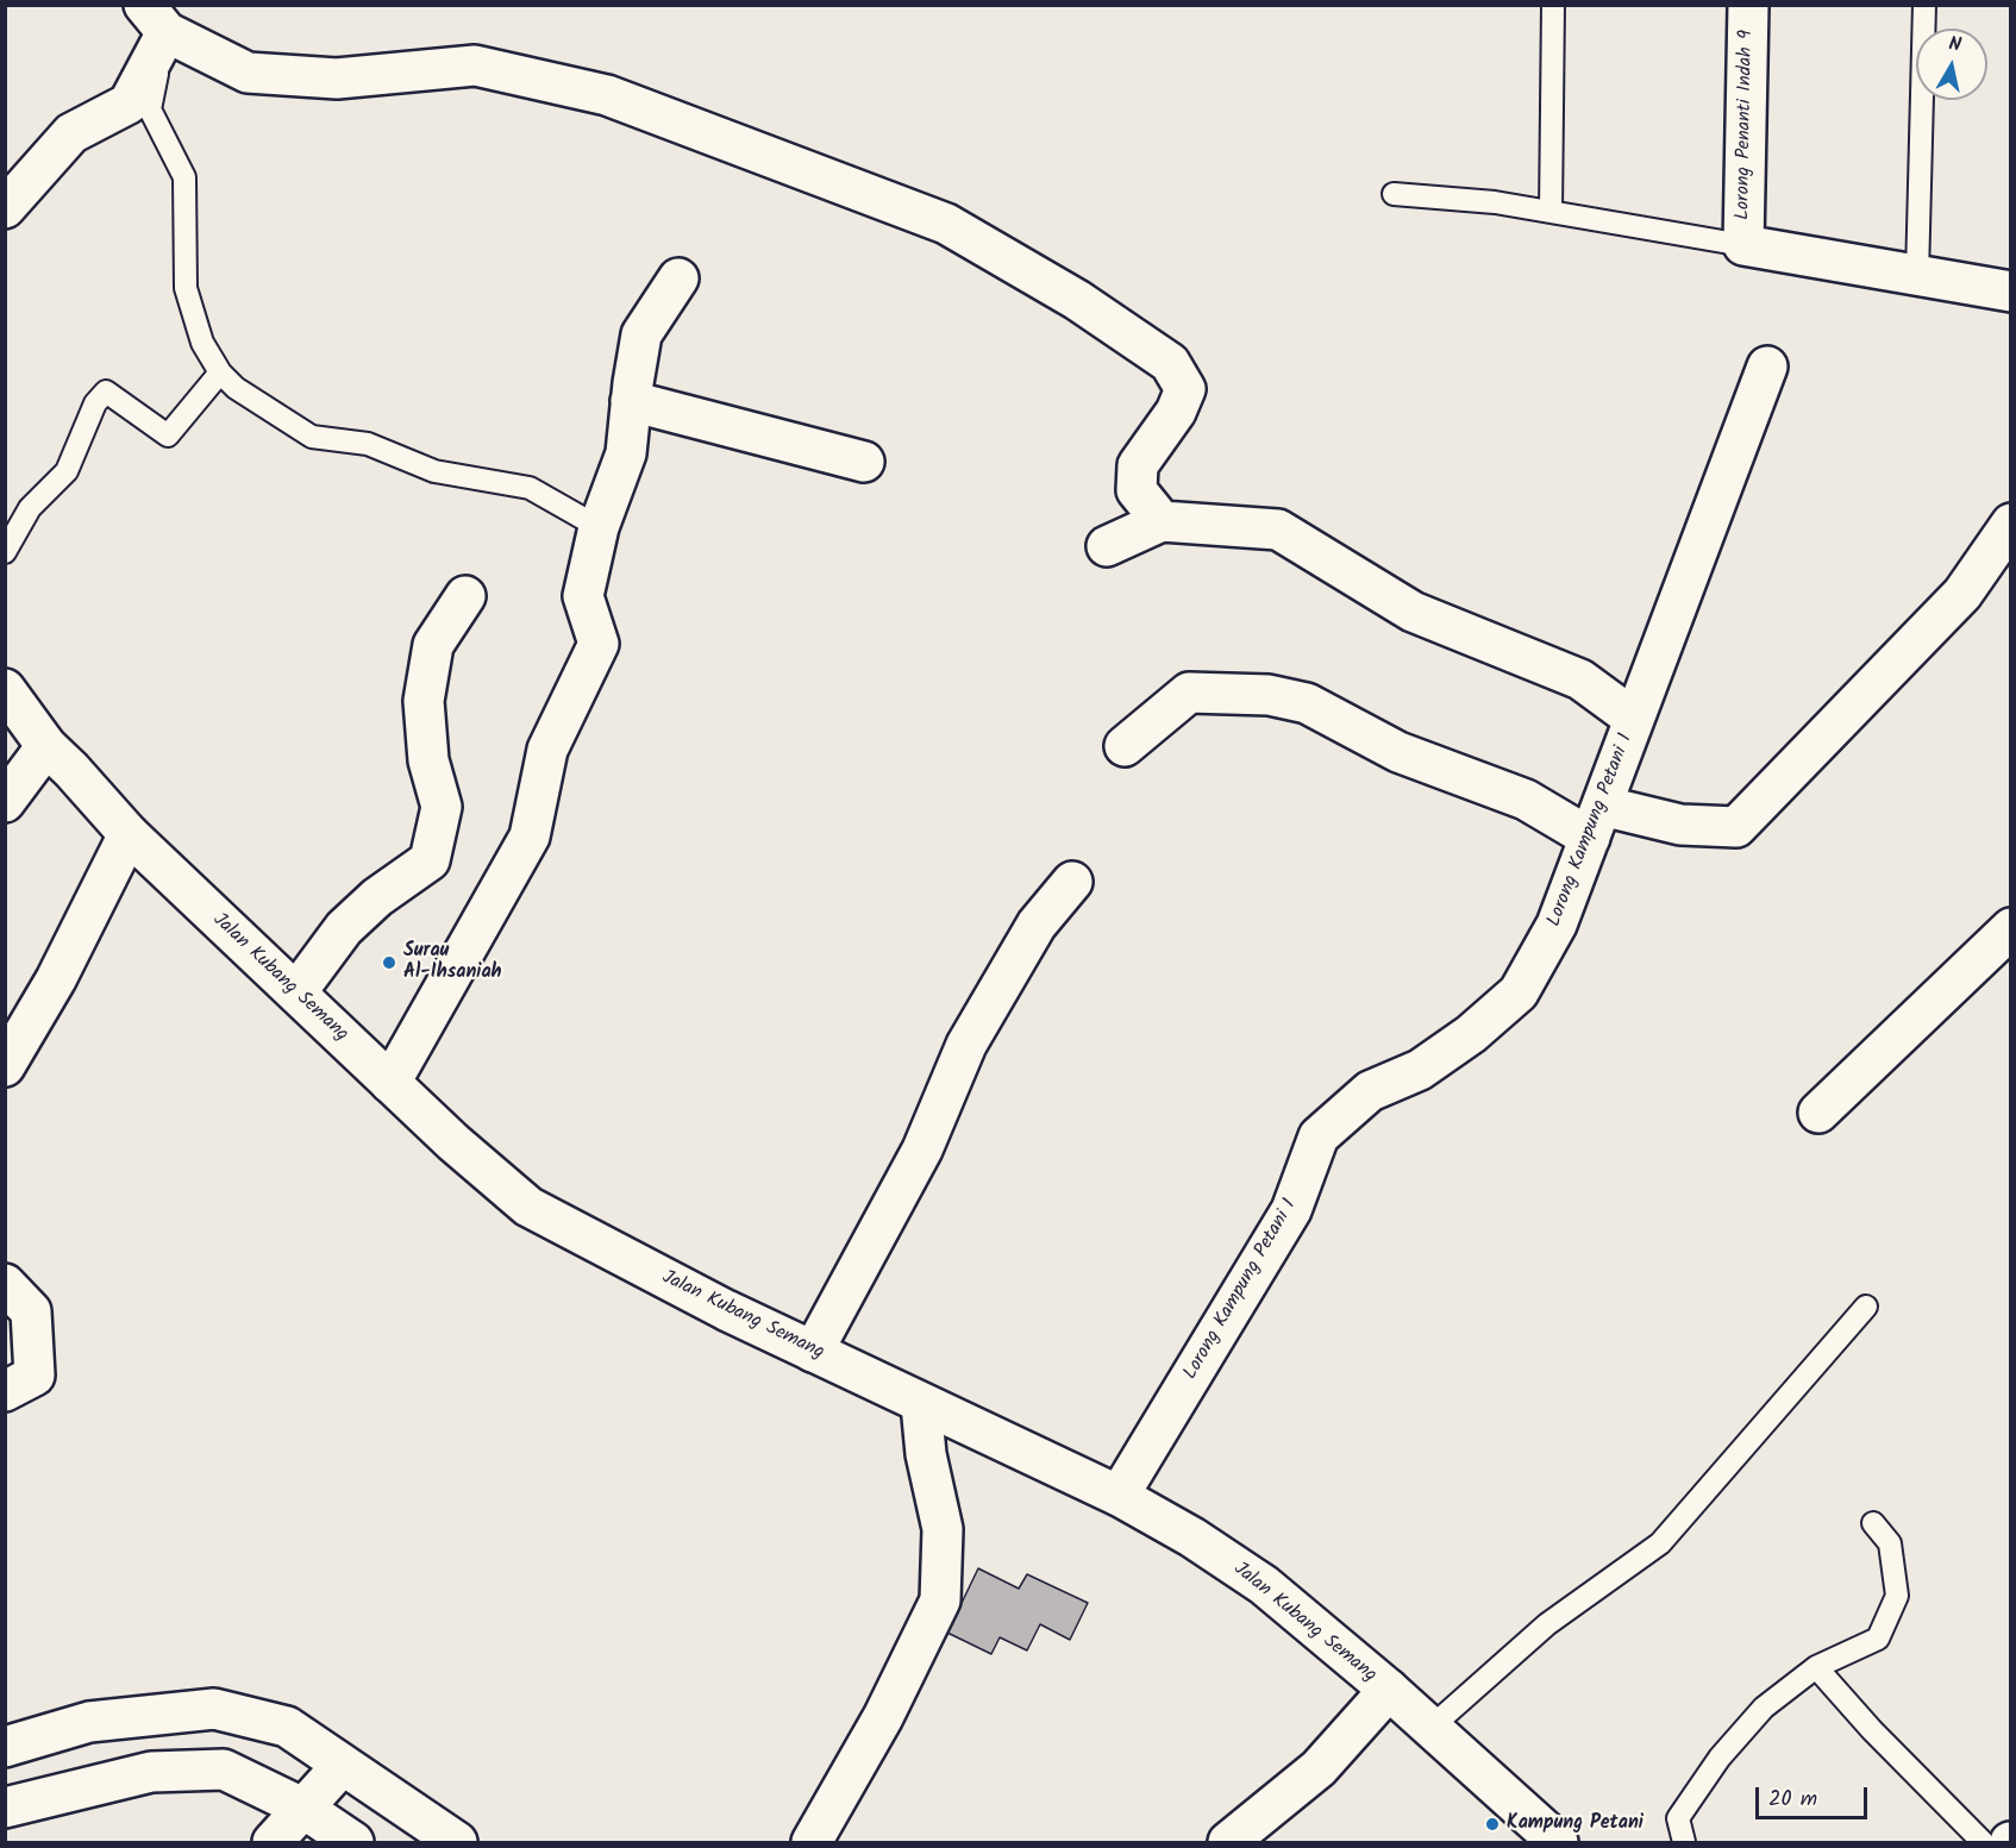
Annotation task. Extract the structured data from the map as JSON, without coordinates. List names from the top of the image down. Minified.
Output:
{"streets":{"street":["Lorong Penanti Indah 9","Lorong Kampung Petani 1","Jalan Kubang Semang"]},"crossings":[["Lorong Kampung Petani 1","Jalan Kubang Semang"]],"places":["Surau Al-Ihsaniah","Kampung Petani"],"scale_bar":"20 m","north":"top"}
